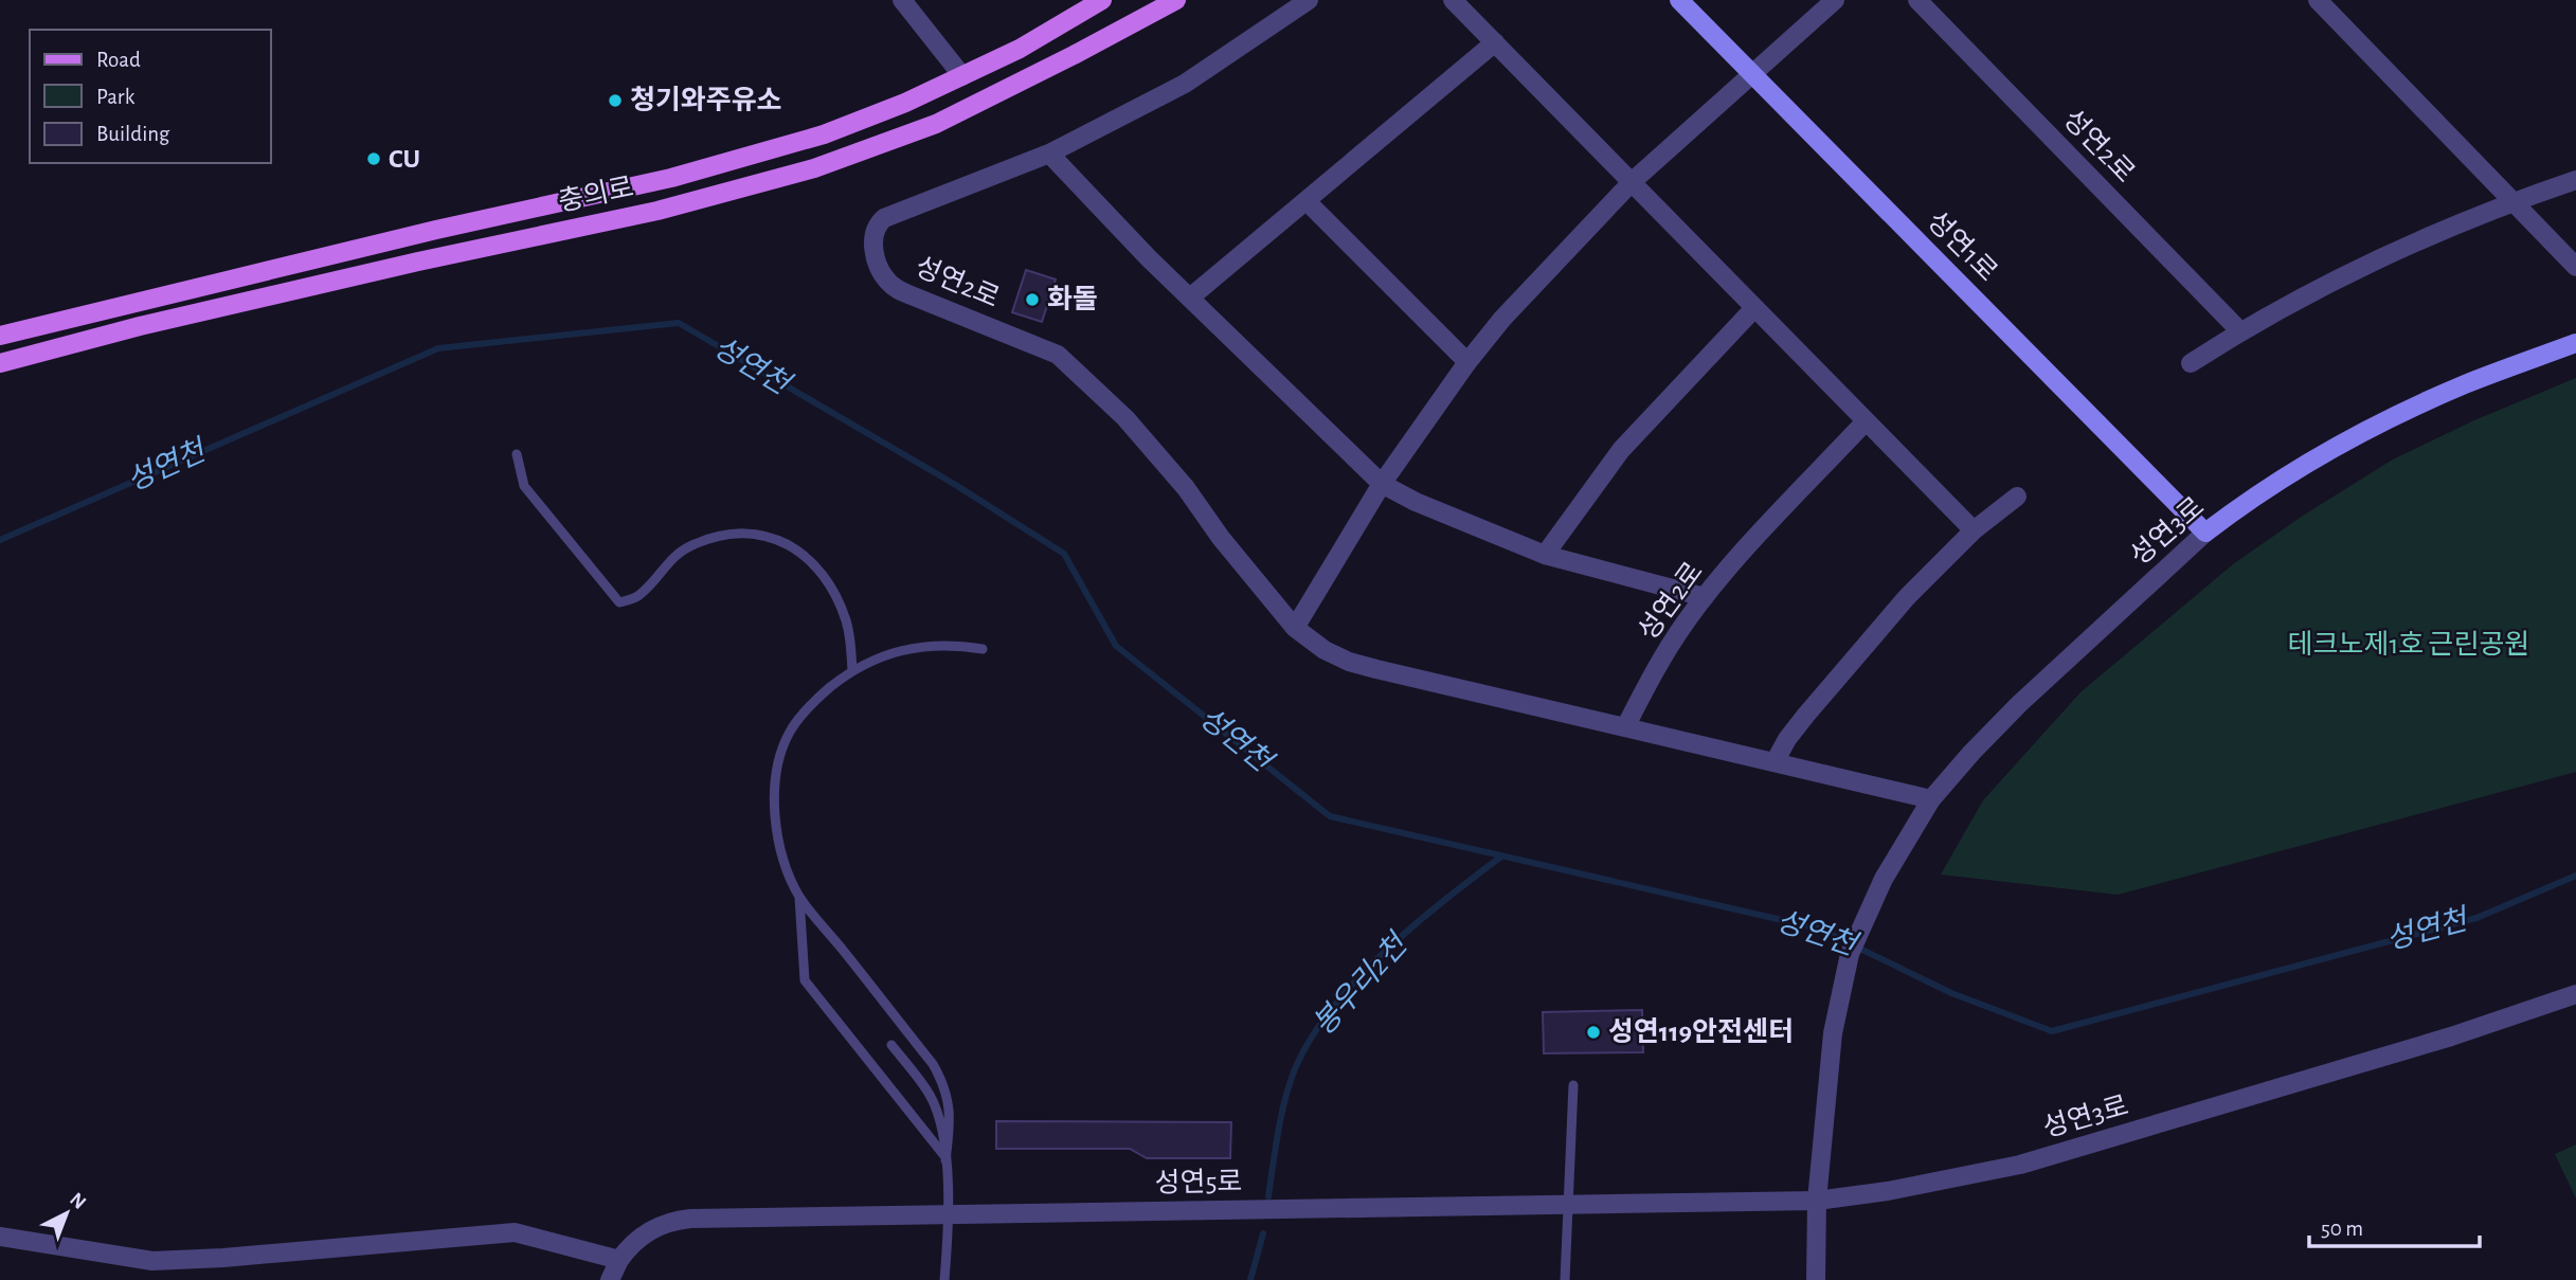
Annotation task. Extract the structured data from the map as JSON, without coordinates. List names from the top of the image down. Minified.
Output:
{"streets":{"main road":["충의로","성연1로","성연3로"],"street":["성연2로","성연5로"]},"crossings":[["성연2로","성연3로"],["성연1로","성연3로"],["성연3로","성연5로"]],"water":["성연천","봉우리2천"],"parks":["테크노제1호 근린공원"],"places":["청기와주유소","CU","화돌","성연119안전센터"],"legend":["Road","Park","Building"],"scale_bar":"50 m","north":"top right"}
